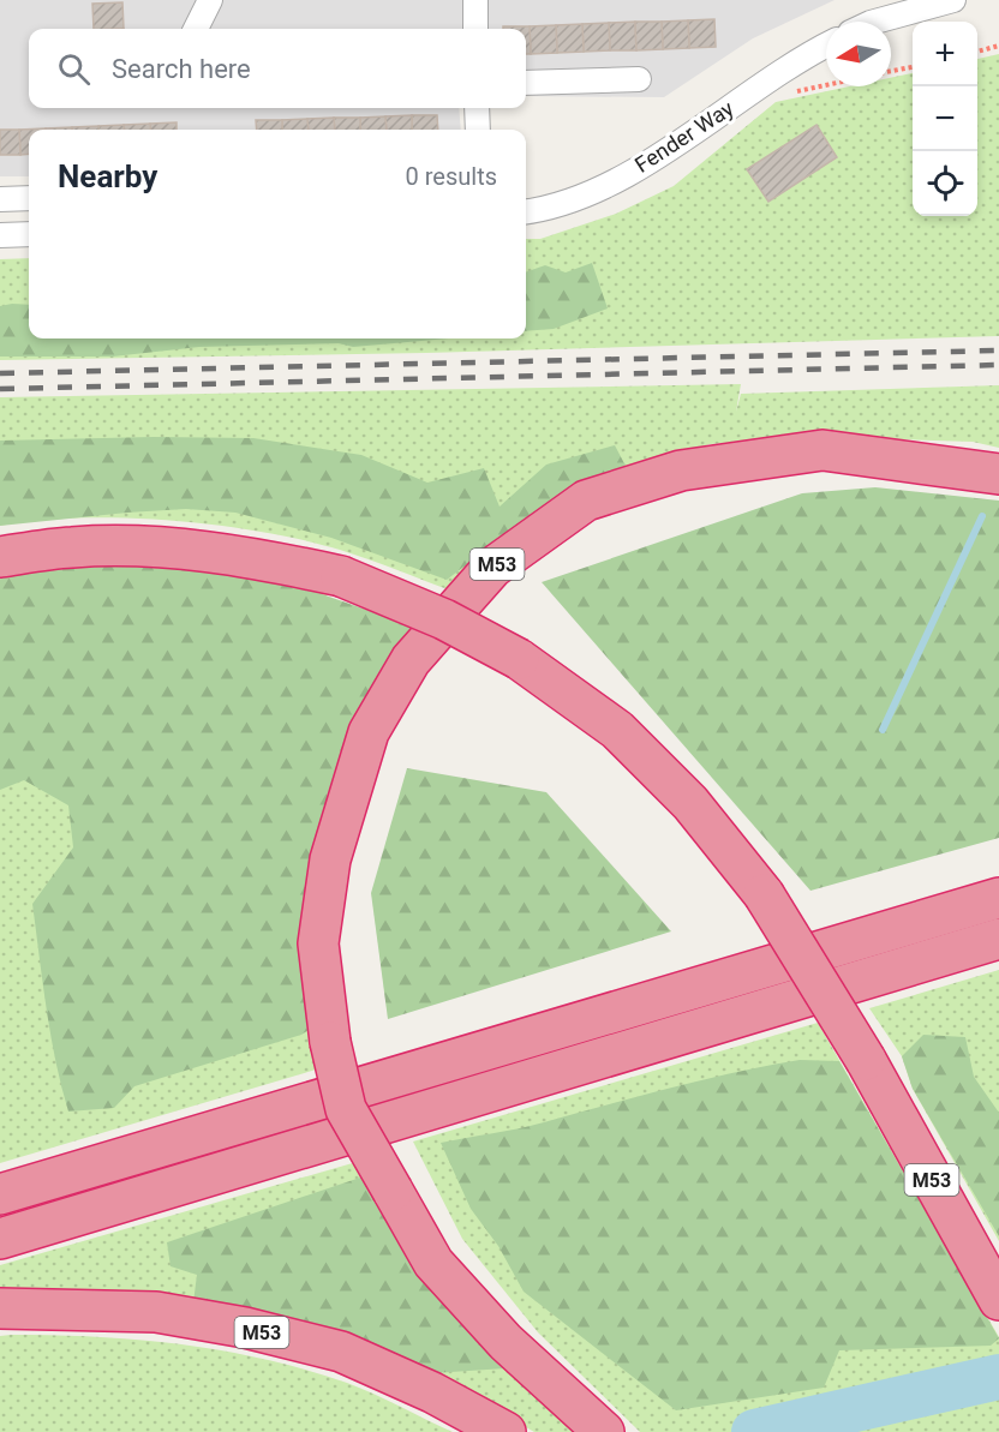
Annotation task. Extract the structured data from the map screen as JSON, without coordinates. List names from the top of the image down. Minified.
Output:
{"streets":{"highway":["M53"],"street":["Fender Way"]},"north":"left","page":{"map_buttons":["+","−"],"search":"Search here","heading":["Nearby","0 results"]}}
